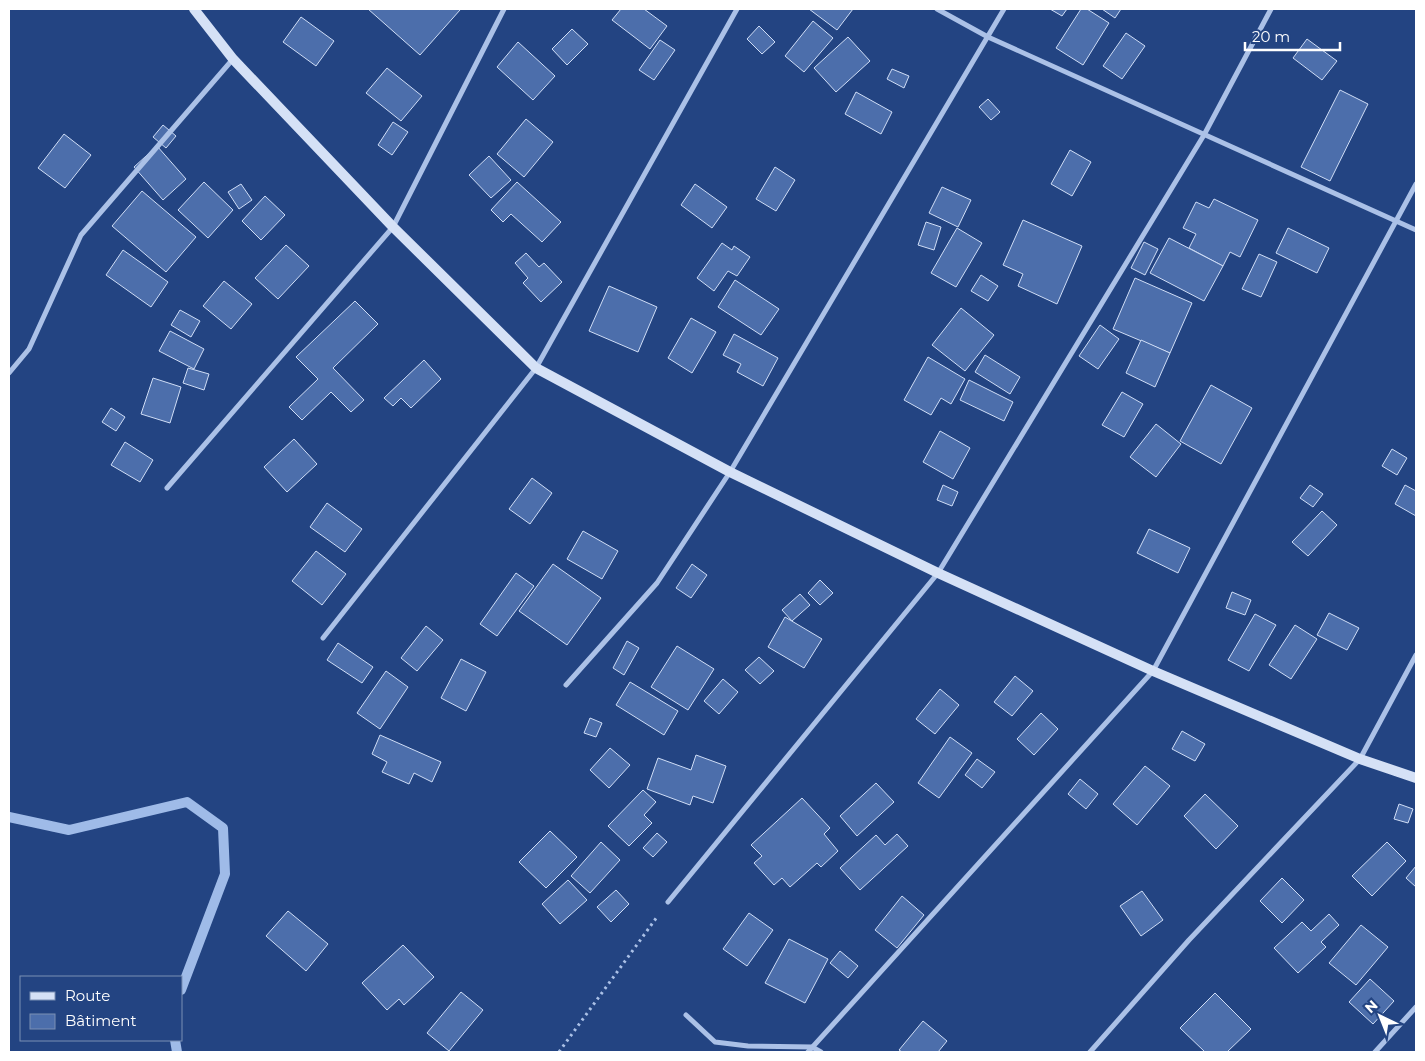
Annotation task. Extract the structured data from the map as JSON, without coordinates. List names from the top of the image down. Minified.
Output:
{"legend":["Route","Bâtiment"],"scale_bar":"20 m","north":"top left"}
